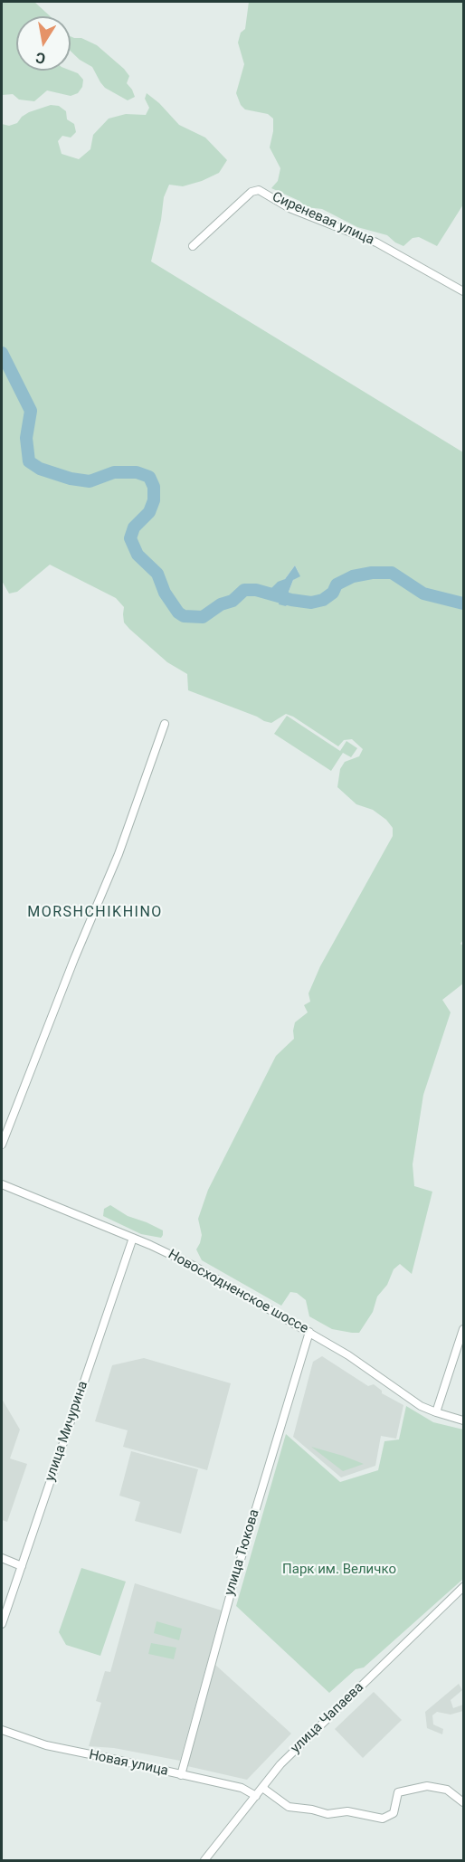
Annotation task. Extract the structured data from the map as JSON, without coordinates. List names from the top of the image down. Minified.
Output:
{"streets":{"street":["Сиреневая улица","Новосходненское шоссе","улица Мичурина","улица Тюкова","улица Чапаева","Новая улица"]},"crossings":[["Новосходненское шоссе","улица Мичурина"],["Новосходненское шоссе","улица Тюкова"],["улица Тюкова","Новая улица"],["улица Чапаева","Новая улица"]],"districts":["MORSHCHIKHINO"],"parks":["Парк им. Величко"],"north":"bottom"}
